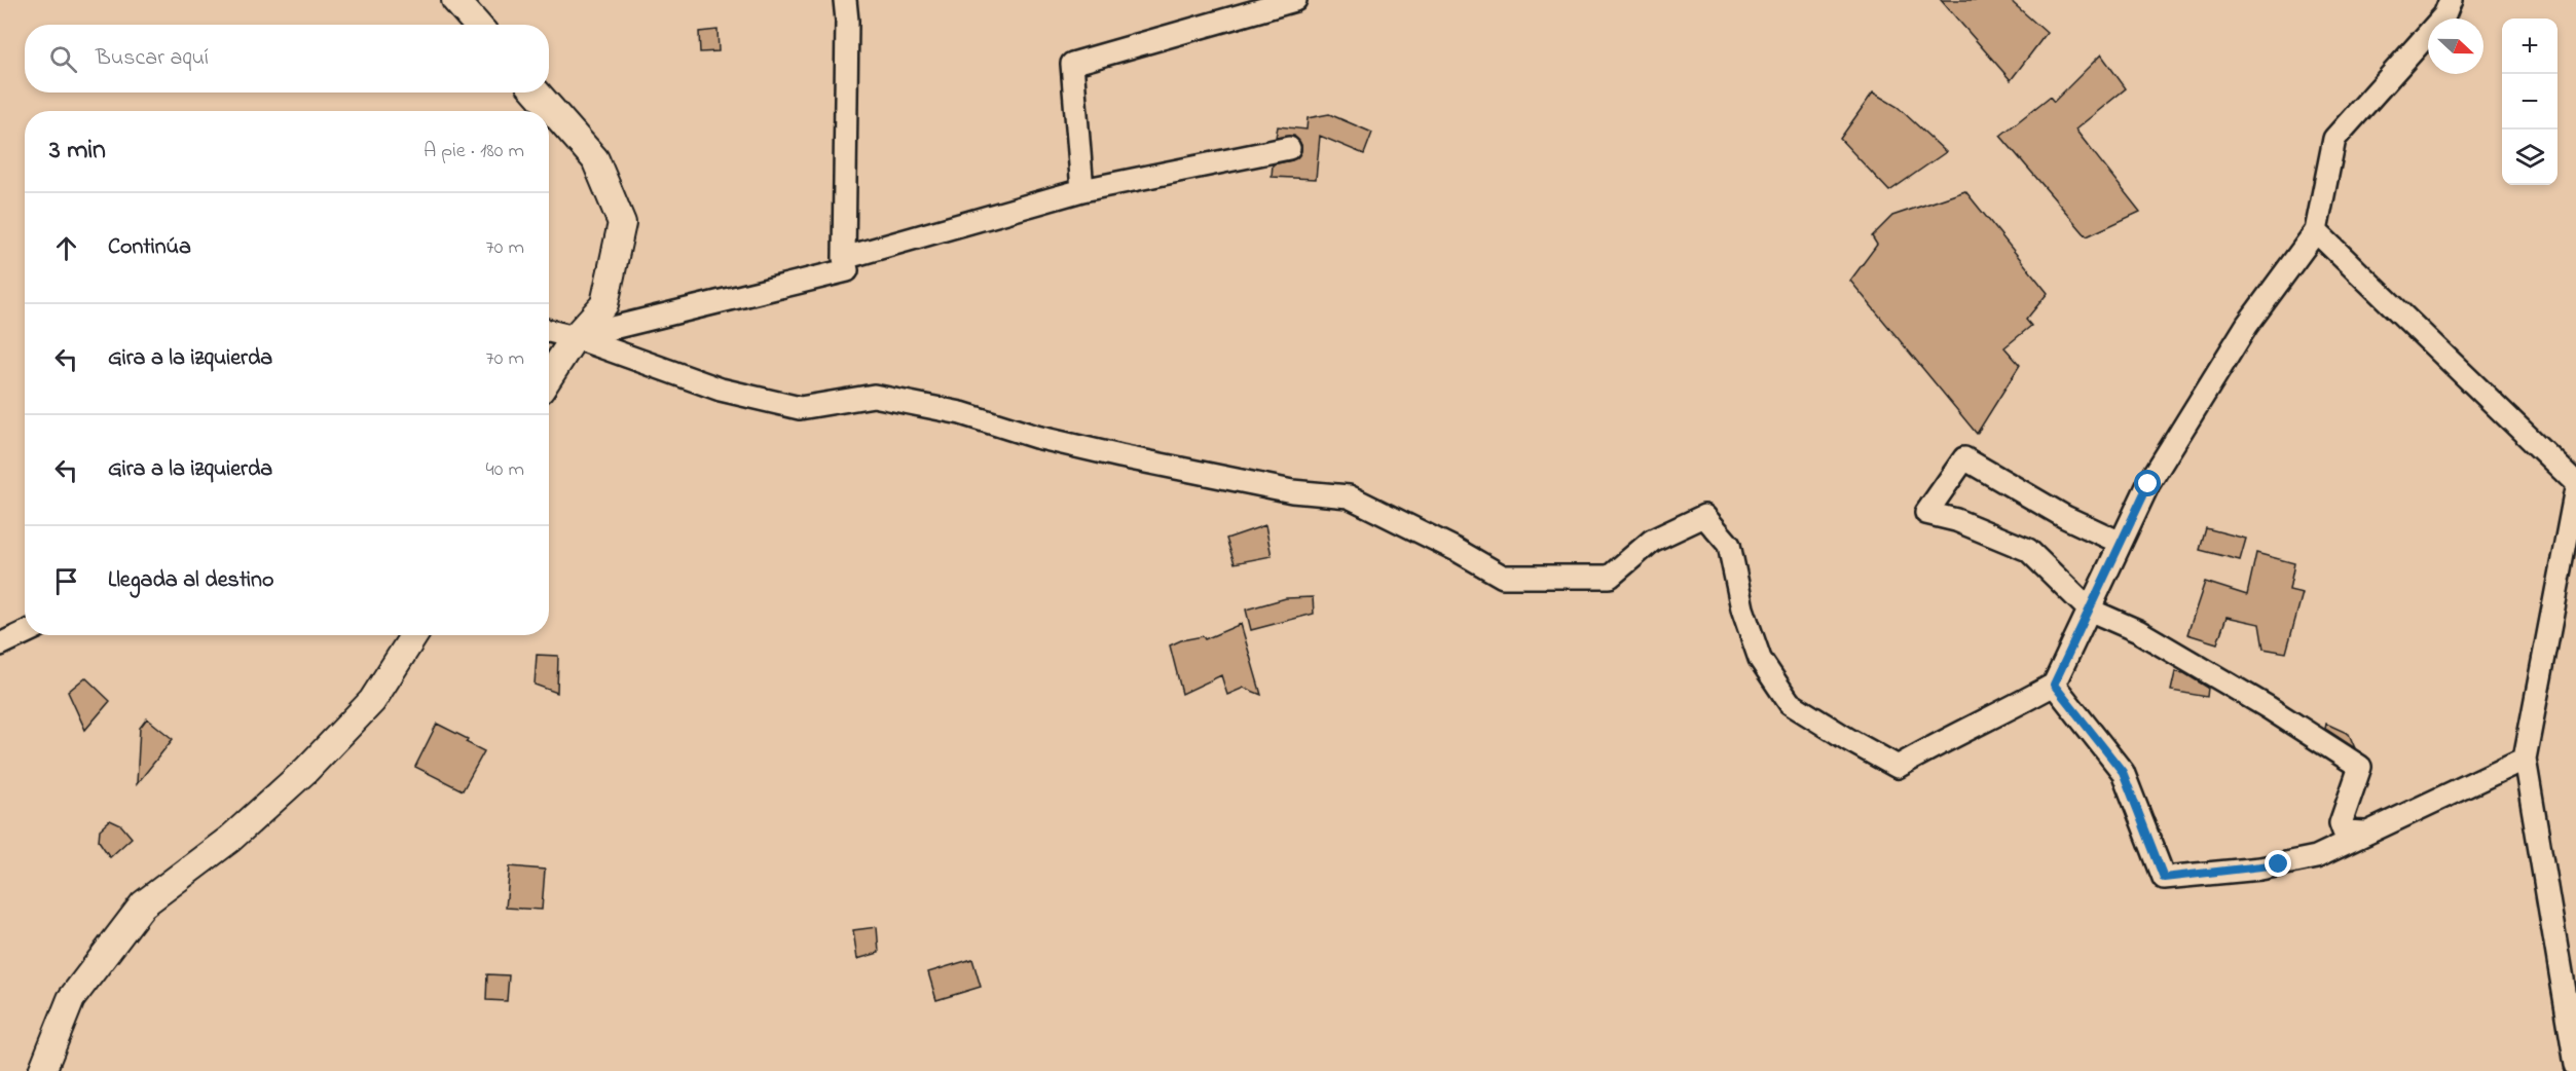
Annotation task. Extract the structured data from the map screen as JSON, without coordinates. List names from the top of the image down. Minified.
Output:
{"north":"right","page":{"map_buttons":["+","−"],"search":"Buscar aquí","heading":["3 min","A pie · 180 m"],"list":[["Continúa","70 m"],["Gira a la izquierda","70 m"],["Gira a la izquierda","40 m"],"Llegada al destino"]}}
